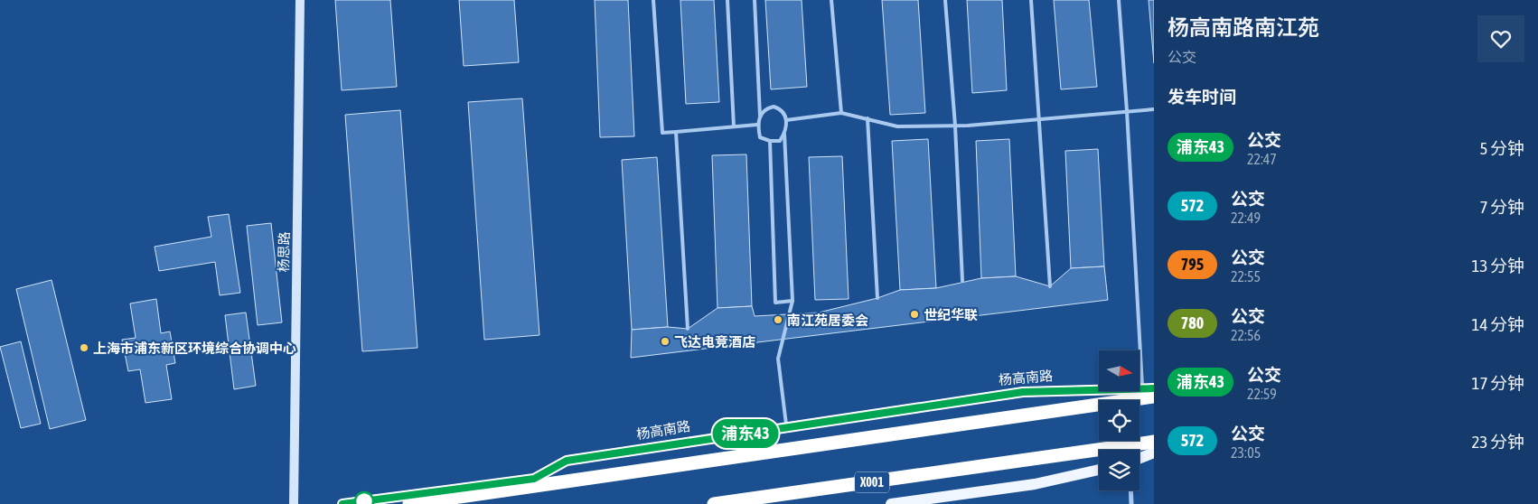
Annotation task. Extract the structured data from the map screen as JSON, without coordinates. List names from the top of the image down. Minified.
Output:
{"streets":{"highway":["X001"],"main road":["杨高南路"],"street":["杨思路"]},"places":["世纪华联","南江苑居委会","飞达电竞酒店","上海市浦东新区环境综合协调中心"],"lines":["bus line 浦东43"],"north":"right","page":{"on_map":"浦东43","heading":[["杨高南路南江苑","公交"],"发车时间"],"list":[{"mark":"浦东43","name":"公交","note":"22:47","value":"5 分钟"},{"mark":"572","name":"公交","note":"22:49","value":"7 分钟"},{"mark":"795","name":"公交","note":"22:55","value":"13 分钟"},{"mark":"780","name":"公交","note":"22:56","value":"14 分钟"},{"mark":"浦东43","name":"公交","note":"22:59","value":"17 分钟"},{"mark":"572","name":"公交","note":"23:05","value":"23 分钟"}]}}
